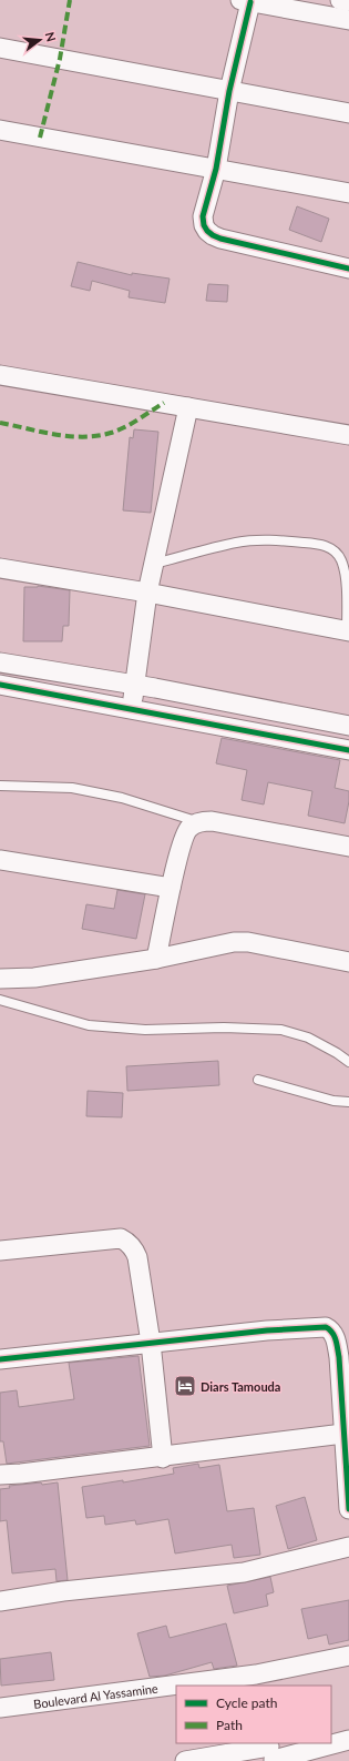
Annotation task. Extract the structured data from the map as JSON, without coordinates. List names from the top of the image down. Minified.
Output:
{"streets":{"street":["Boulevard Al Yassamine"]},"places":{"hotel":["Diars Tamouda"]},"legend":["Cycle path","Path"],"north":"right"}
